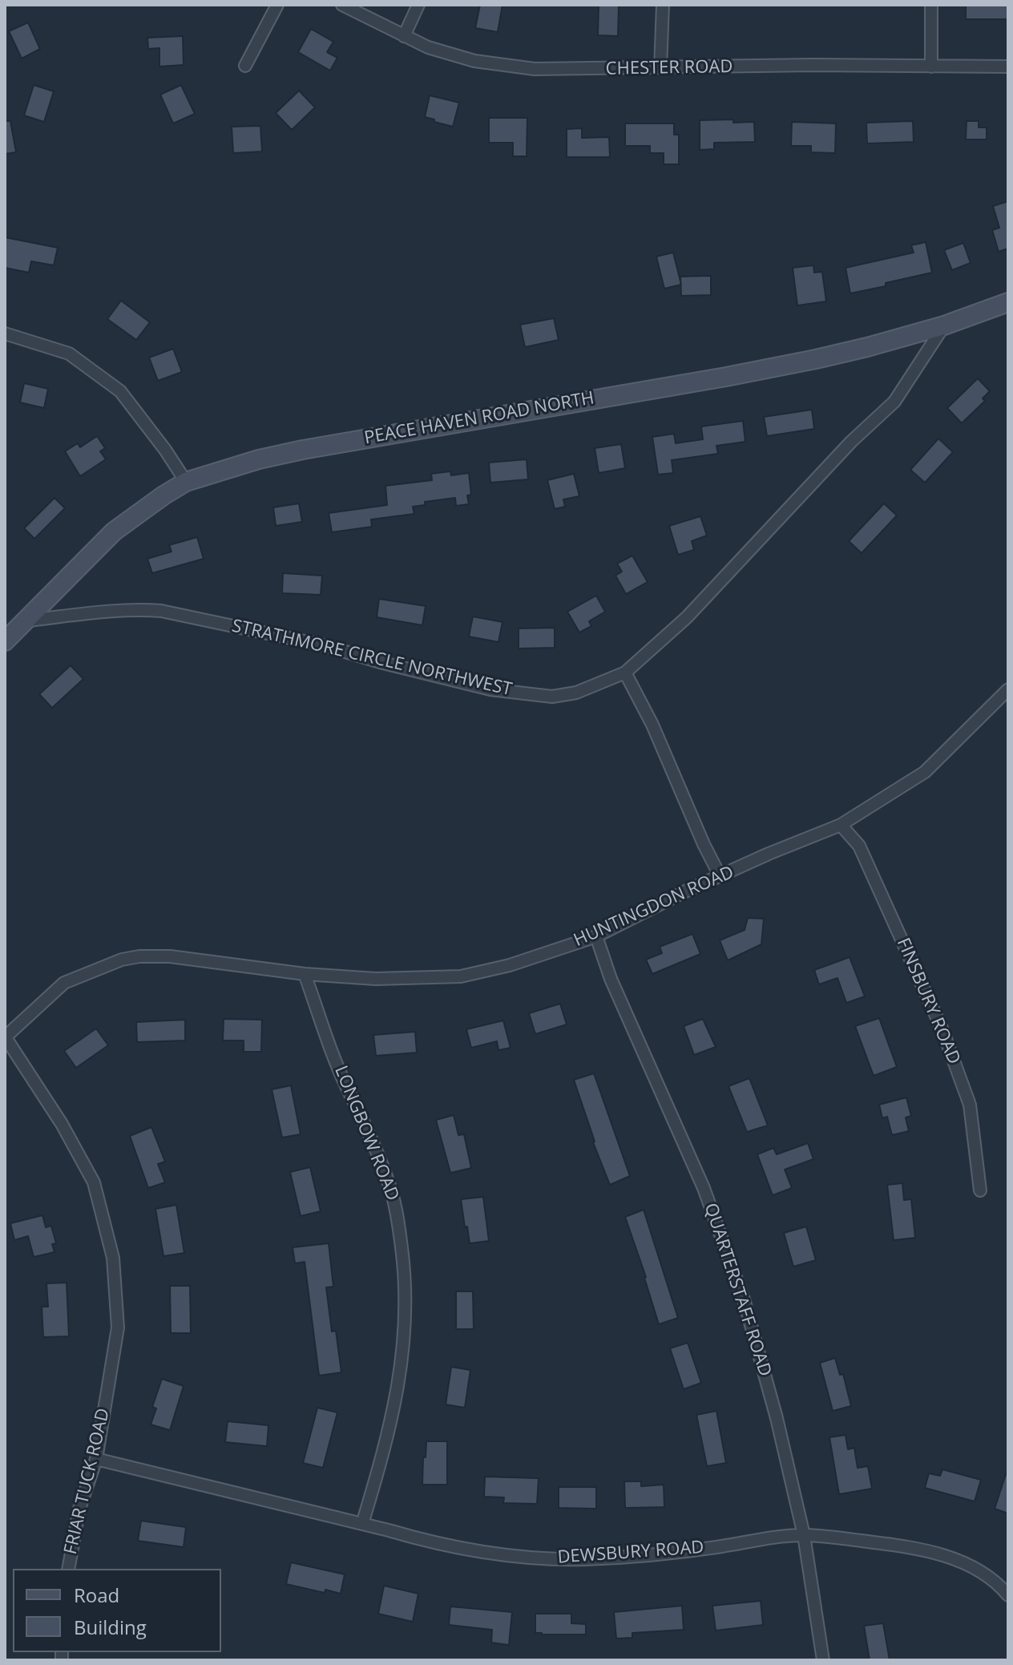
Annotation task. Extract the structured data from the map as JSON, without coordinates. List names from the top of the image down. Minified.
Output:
{"streets":{"main road":["PEACE HAVEN ROAD NORTH"],"street":["CHESTER ROAD","STRATHMORE CIRCLE NORTHWEST","HUNTINGDON ROAD","FINSBURY ROAD","LONGBOW ROAD","QUARTERSTAFF ROAD","FRIAR TUCK ROAD","DEWSBURY ROAD"]},"crossings":[["PEACE HAVEN ROAD NORTH","STRATHMORE CIRCLE NORTHWEST"],["HUNTINGDON ROAD","FINSBURY ROAD"],["HUNTINGDON ROAD","LONGBOW ROAD"],["HUNTINGDON ROAD","QUARTERSTAFF ROAD"],["HUNTINGDON ROAD","FRIAR TUCK ROAD"],["LONGBOW ROAD","DEWSBURY ROAD"],["QUARTERSTAFF ROAD","DEWSBURY ROAD"],["FRIAR TUCK ROAD","DEWSBURY ROAD"]],"legend":["Road","Building"]}
